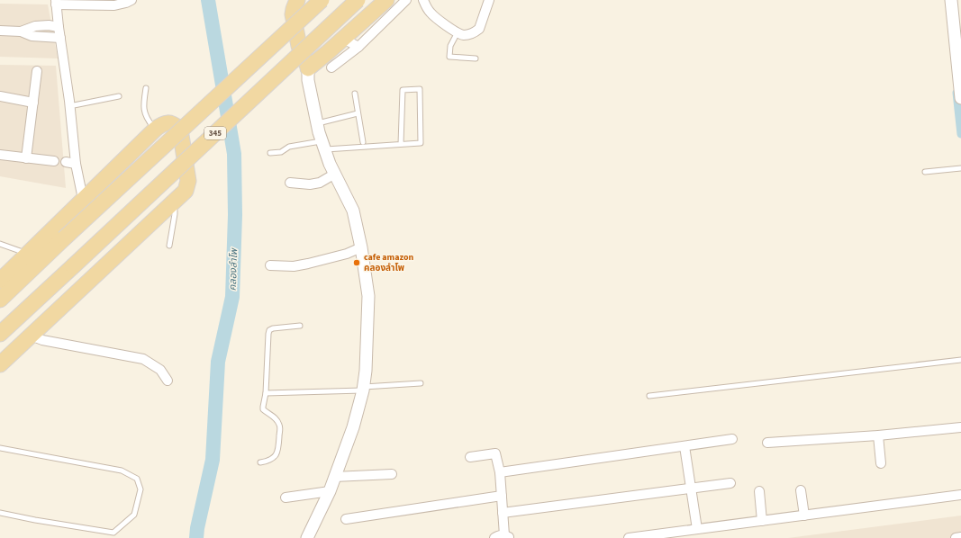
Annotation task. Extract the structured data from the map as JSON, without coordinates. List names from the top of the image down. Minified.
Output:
{"streets":{"main road":["345"]},"water":["คลองลำโพ"],"places":["cafe amazon คลองลำโพ"]}
